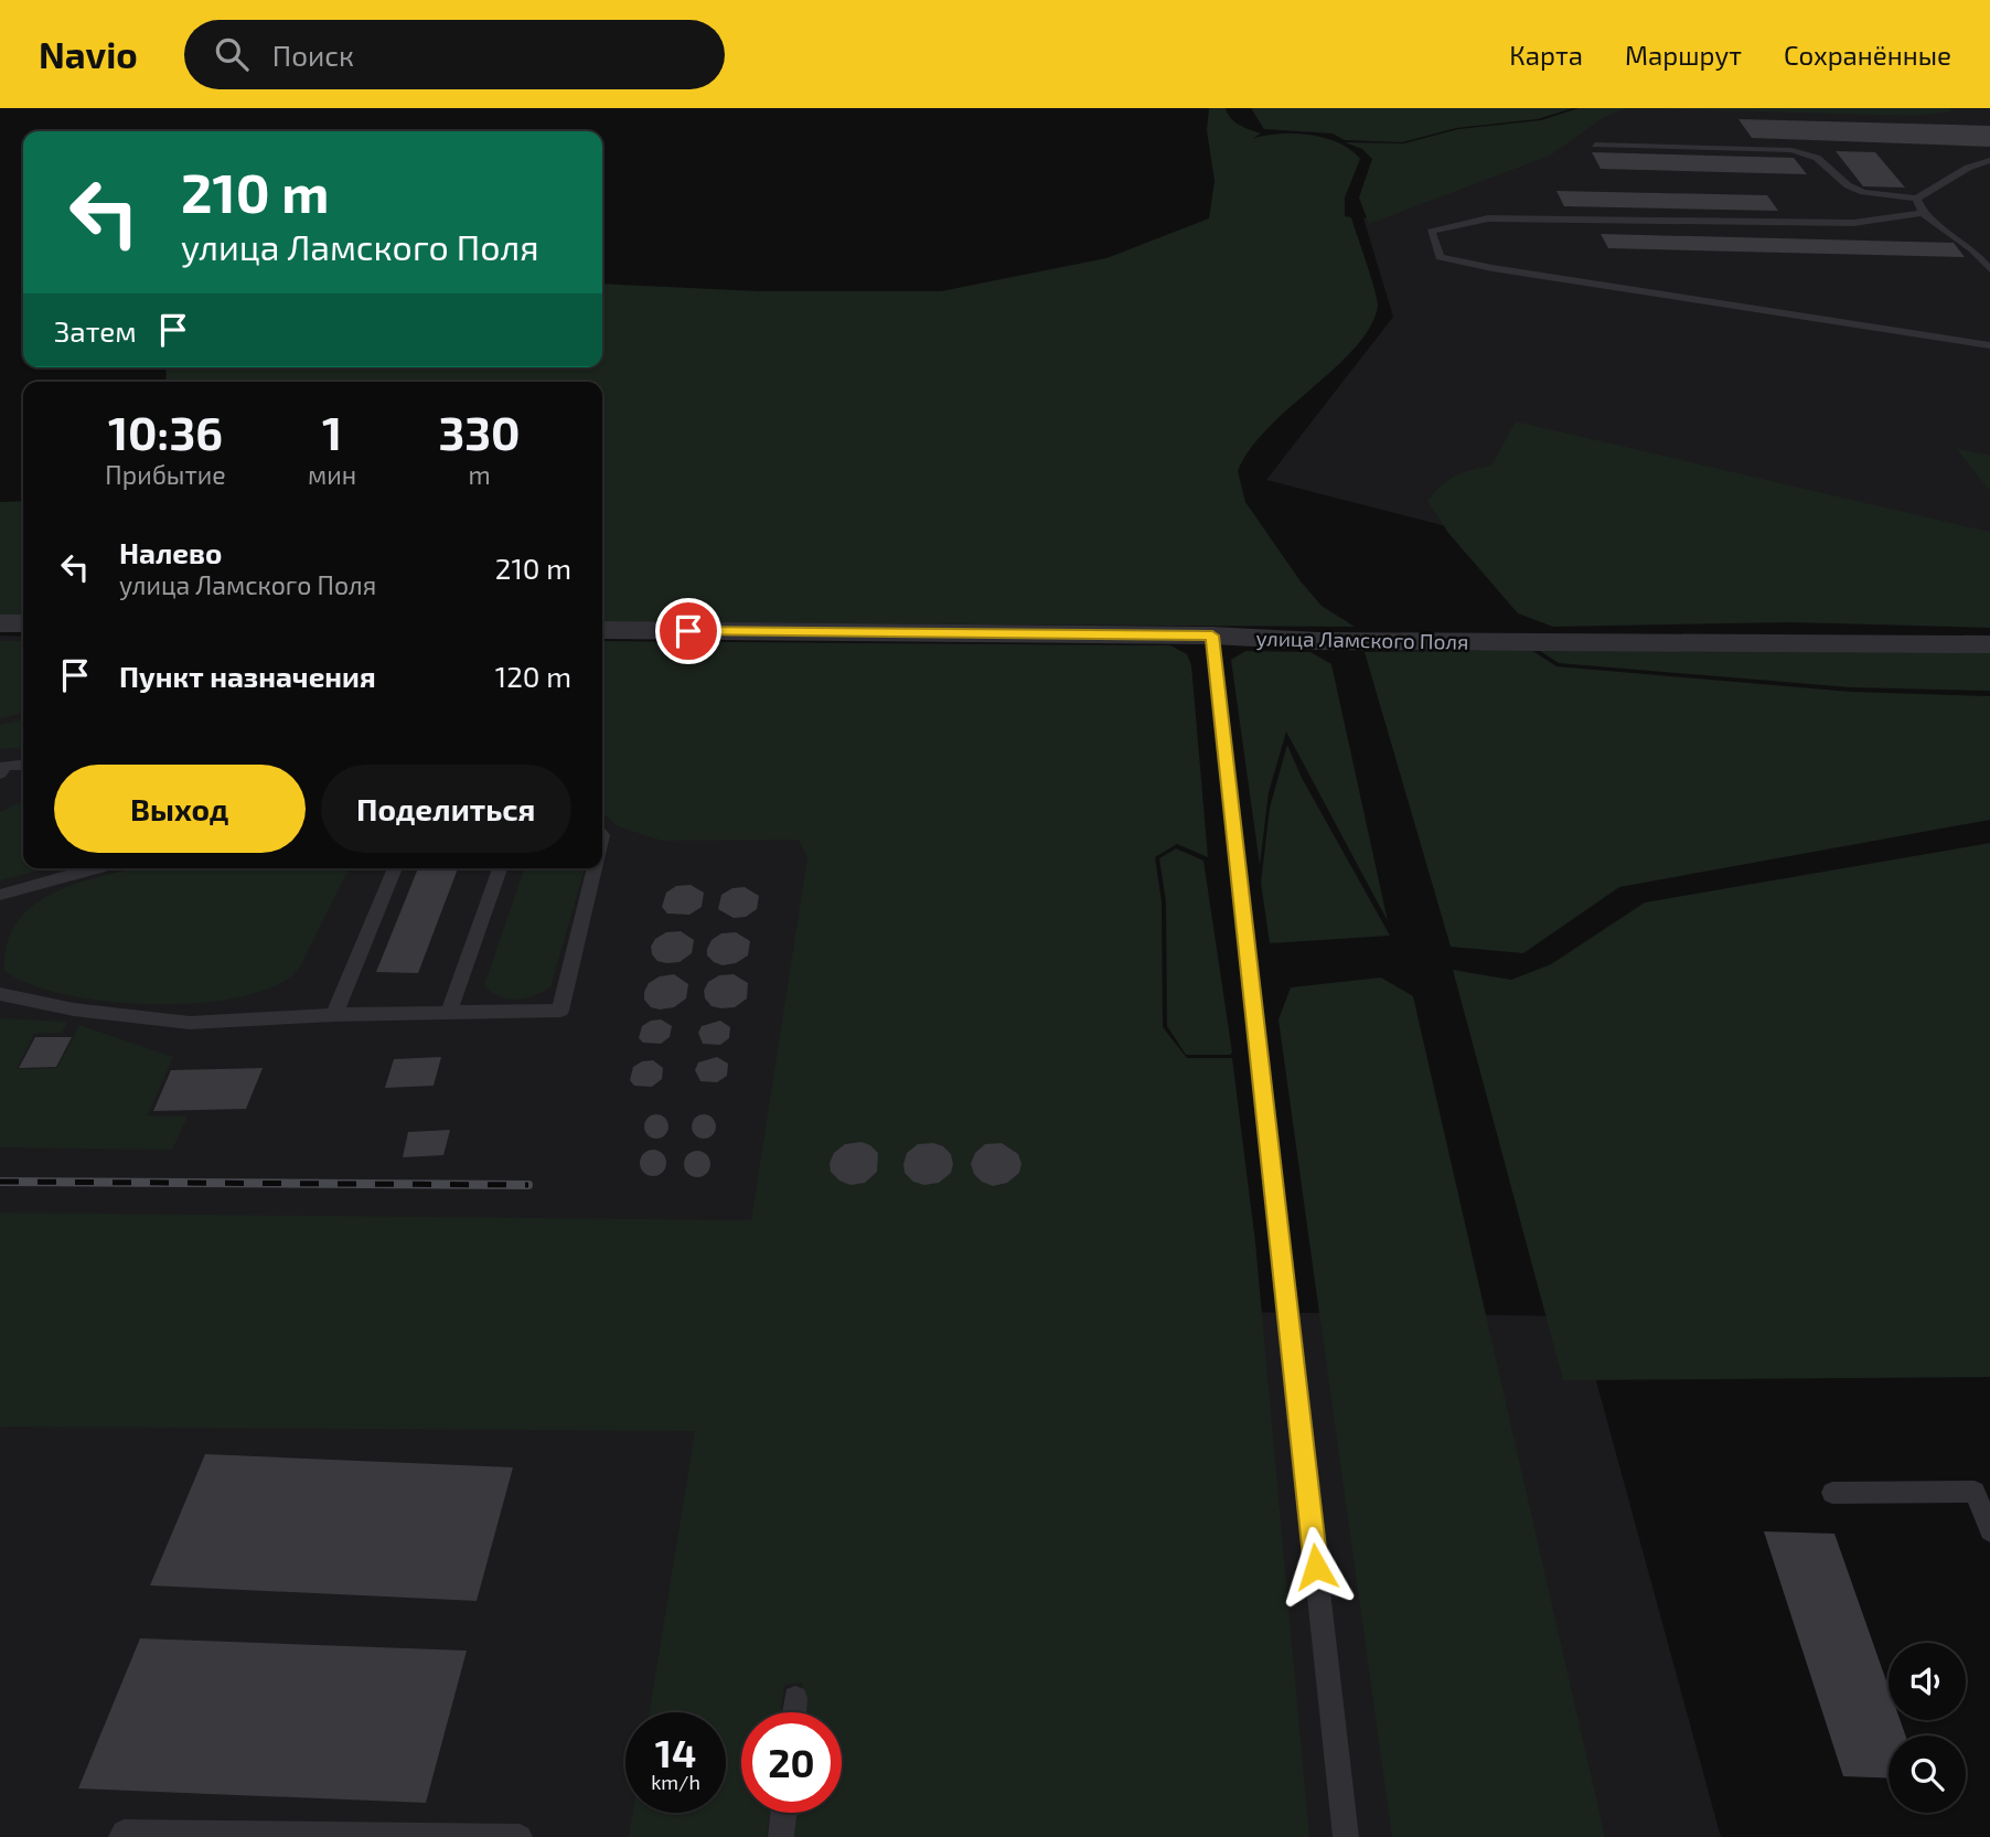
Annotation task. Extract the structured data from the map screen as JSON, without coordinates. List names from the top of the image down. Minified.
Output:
{"streets":{"street":["улица Ламского Поля"]},"page":{"header":"Navio","search":"Поиск","nav":["Карта","Маршрут","Сохранённые"],"turn":["210 m","улица Ламского Поля"],"then":"Затем","eta":["10:36","Прибытие","1","мин","330","m"],"list":[{"name":"Налево","note":"улица Ламского Поля","value":"210 m"},{"name":"Пункт назначения","value":"120 m"}],"buttons":["Выход","Поделиться"],"speed":"14 km/h","limit":"20"}}
